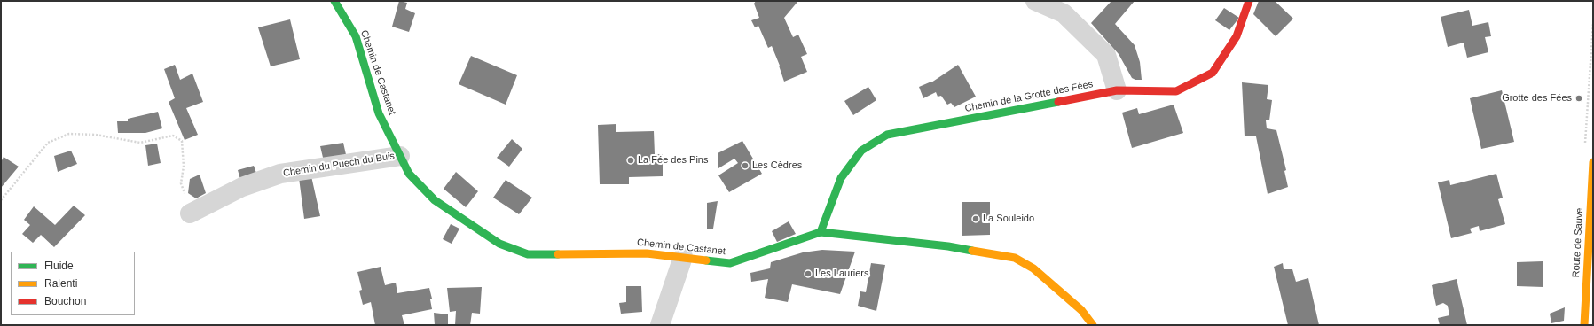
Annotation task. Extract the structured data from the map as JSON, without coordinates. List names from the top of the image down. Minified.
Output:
{"streets":{"street":["Chemin de Castanet","Chemin de la Grotte des Fées","Chemin du Puech du Buis","Route de Sauve"]},"crossings":[["Chemin de Castanet","Chemin de la Grotte des Fées"],["Chemin de Castanet","Chemin du Puech du Buis"]],"places":["Grotte des Fées","La Fée des Pins","Les Cèdres","La Souleido","Les Lauriers"],"legend":["Fluide","Ralenti","Bouchon"]}
